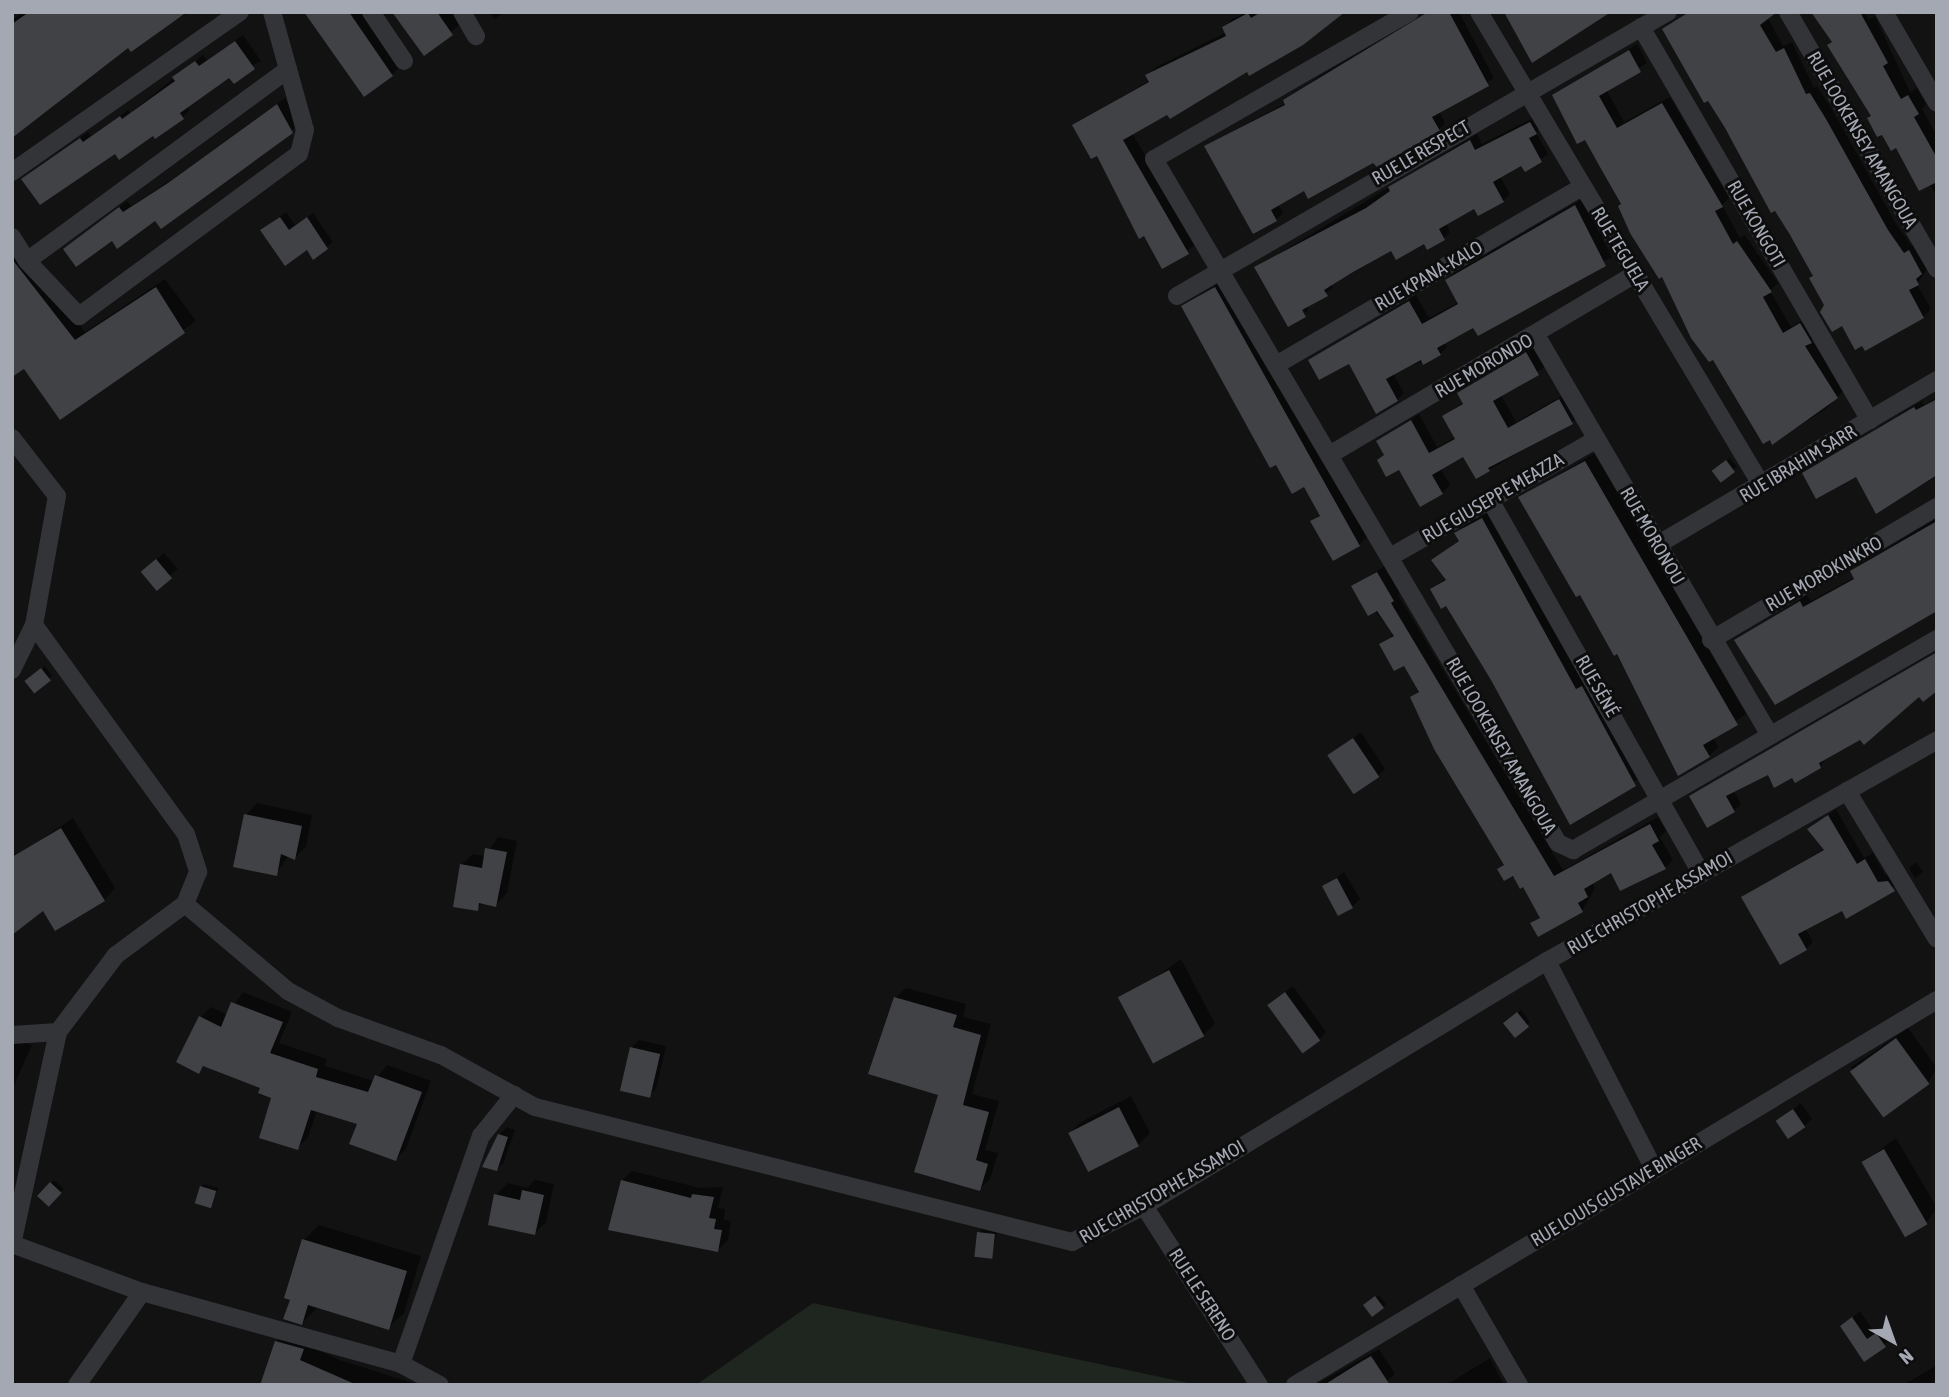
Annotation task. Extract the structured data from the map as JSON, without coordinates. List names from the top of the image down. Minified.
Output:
{"streets":{"street":["RUE LOOKENSEY AMANGOUA","RUE LE RESPECT","RUE KONGOTI","RUE TEGUELA","RUE KPANA-KALO","RUE MORONDO","RUE IBRAHIM SARR","RUE GIUSEPPE MEAZZA","RUE MORONOU","RUE MOROKINKRO","RUE SÉNÉ","RUE CHRISTOPHE ASSAMOI","RUE LOUIS GUSTAVE BINGER","RUE LE SERENO"]},"crossings":[["RUE LOOKENSEY AMANGOUA","RUE LE RESPECT"],["RUE LOOKENSEY AMANGOUA","RUE KPANA-KALO"],["RUE LOOKENSEY AMANGOUA","RUE MORONDO"],["RUE LOOKENSEY AMANGOUA","RUE GIUSEPPE MEAZZA"],["RUE LOOKENSEY AMANGOUA","RUE MORONOU"],["RUE LOOKENSEY AMANGOUA","RUE SÉNÉ"],["RUE LE RESPECT","RUE KONGOTI"],["RUE LE RESPECT","RUE TEGUELA"],["RUE KONGOTI","RUE IBRAHIM SARR"],["RUE TEGUELA","RUE KPANA-KALO"],["RUE TEGUELA","RUE MORONDO"],["RUE TEGUELA","RUE IBRAHIM SARR"],["RUE MORONDO","RUE MORONOU"],["RUE IBRAHIM SARR","RUE MORONOU"],["RUE GIUSEPPE MEAZZA","RUE MORONOU"],["RUE GIUSEPPE MEAZZA","RUE SÉNÉ"],["RUE MORONOU","RUE MOROKINKRO"],["RUE SÉNÉ","RUE CHRISTOPHE ASSAMOI"],["RUE CHRISTOPHE ASSAMOI","RUE LE SERENO"]],"north":"bottom right"}
